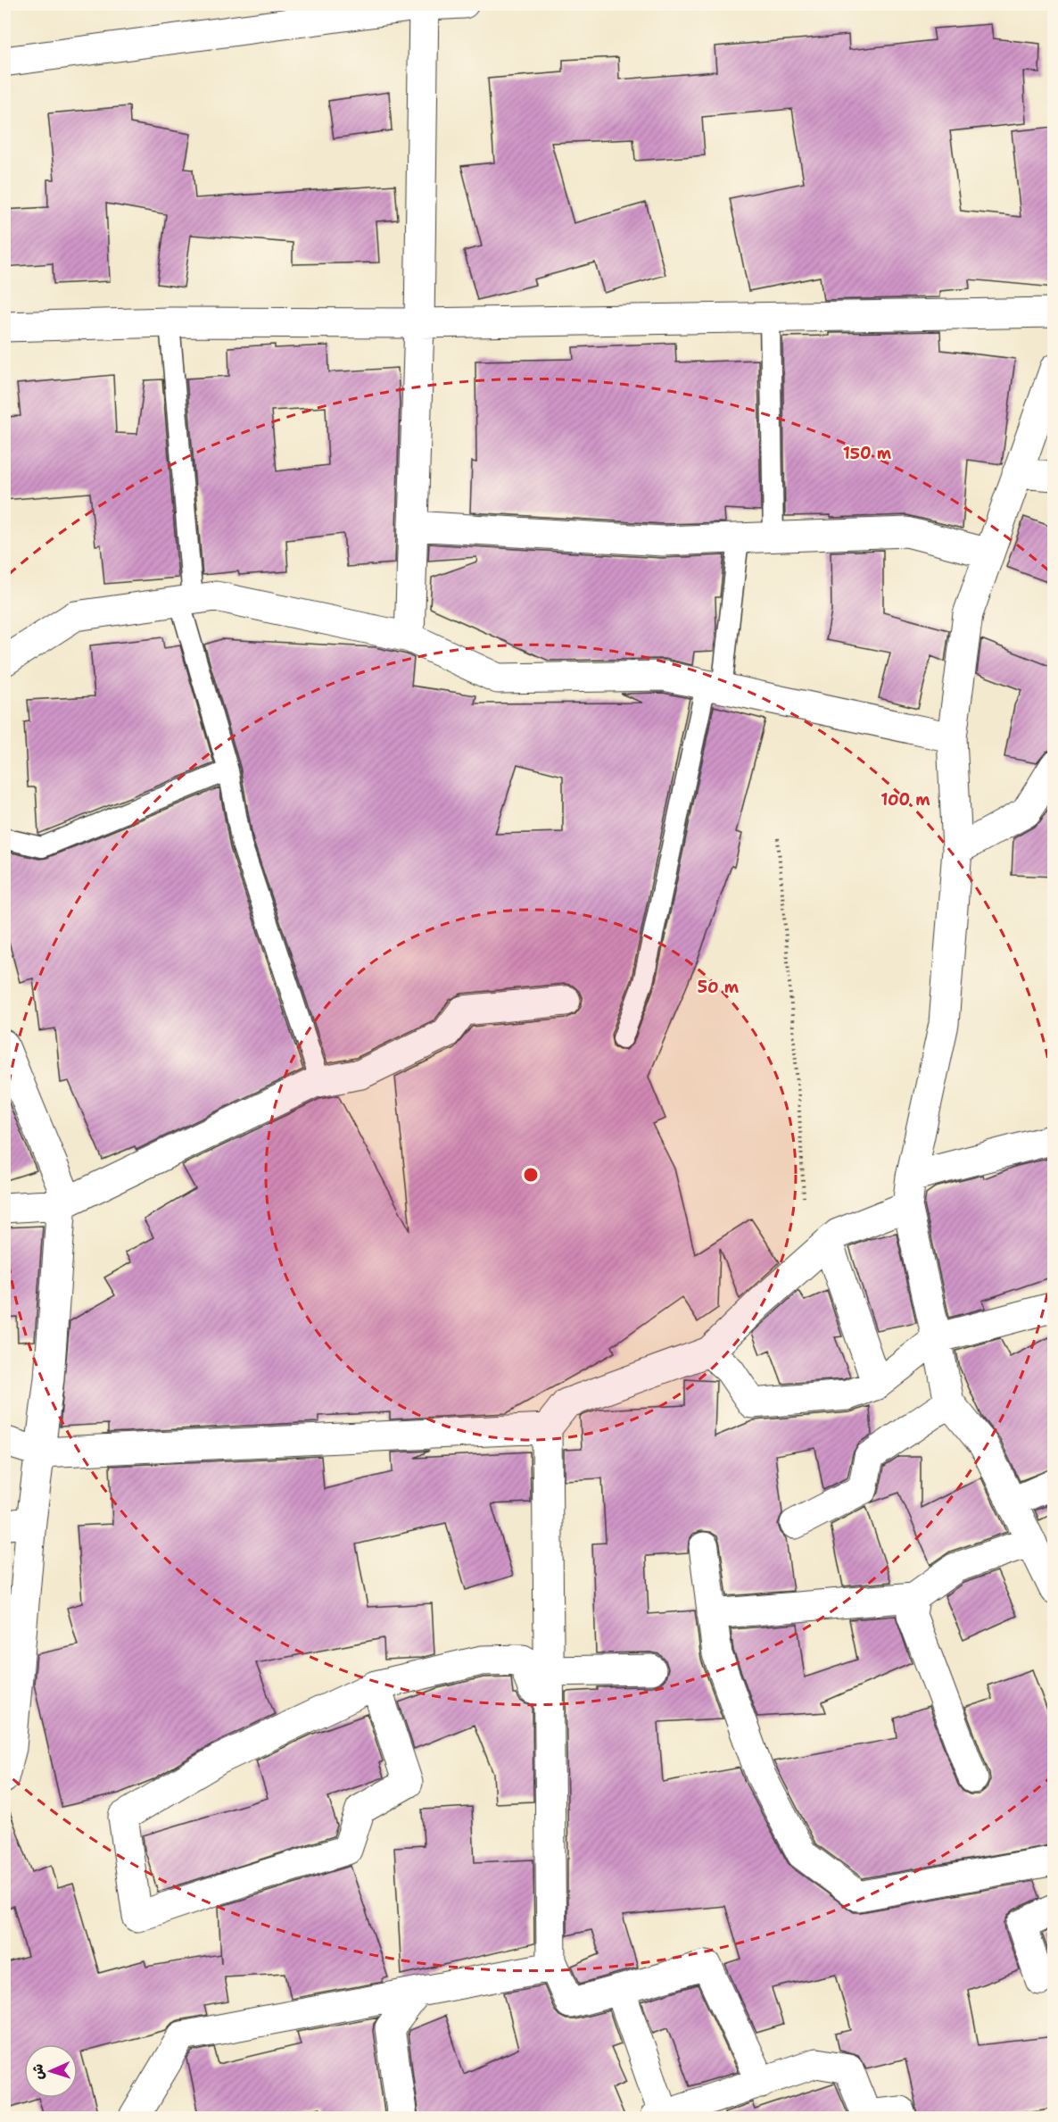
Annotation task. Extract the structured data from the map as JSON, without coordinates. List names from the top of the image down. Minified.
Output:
{"north":"left","rings":["150 m","100 m","50 m"]}
